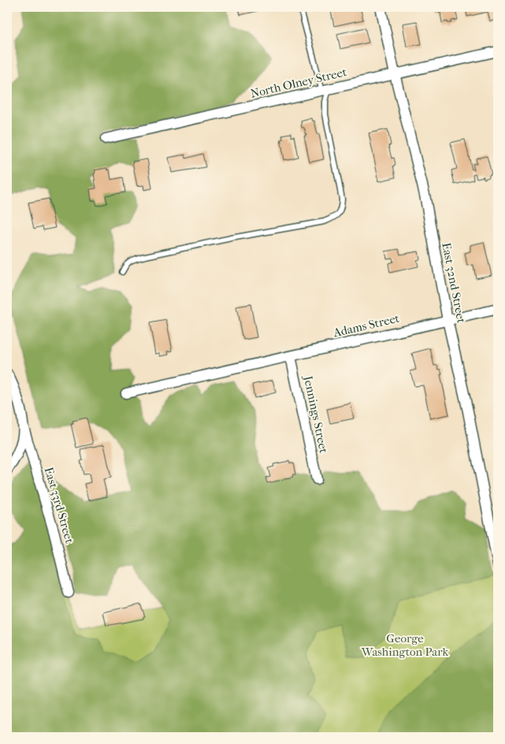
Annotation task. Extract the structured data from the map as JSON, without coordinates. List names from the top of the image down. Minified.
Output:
{"streets":{"street":["North Olney Street","East 32nd Street","Adams Street","Jennings Street","East 33rd Street"]},"crossings":[["North Olney Street","East 32nd Street"],["East 32nd Street","Adams Street"],["Adams Street","Jennings Street"]],"parks":["George Washington Park"]}
